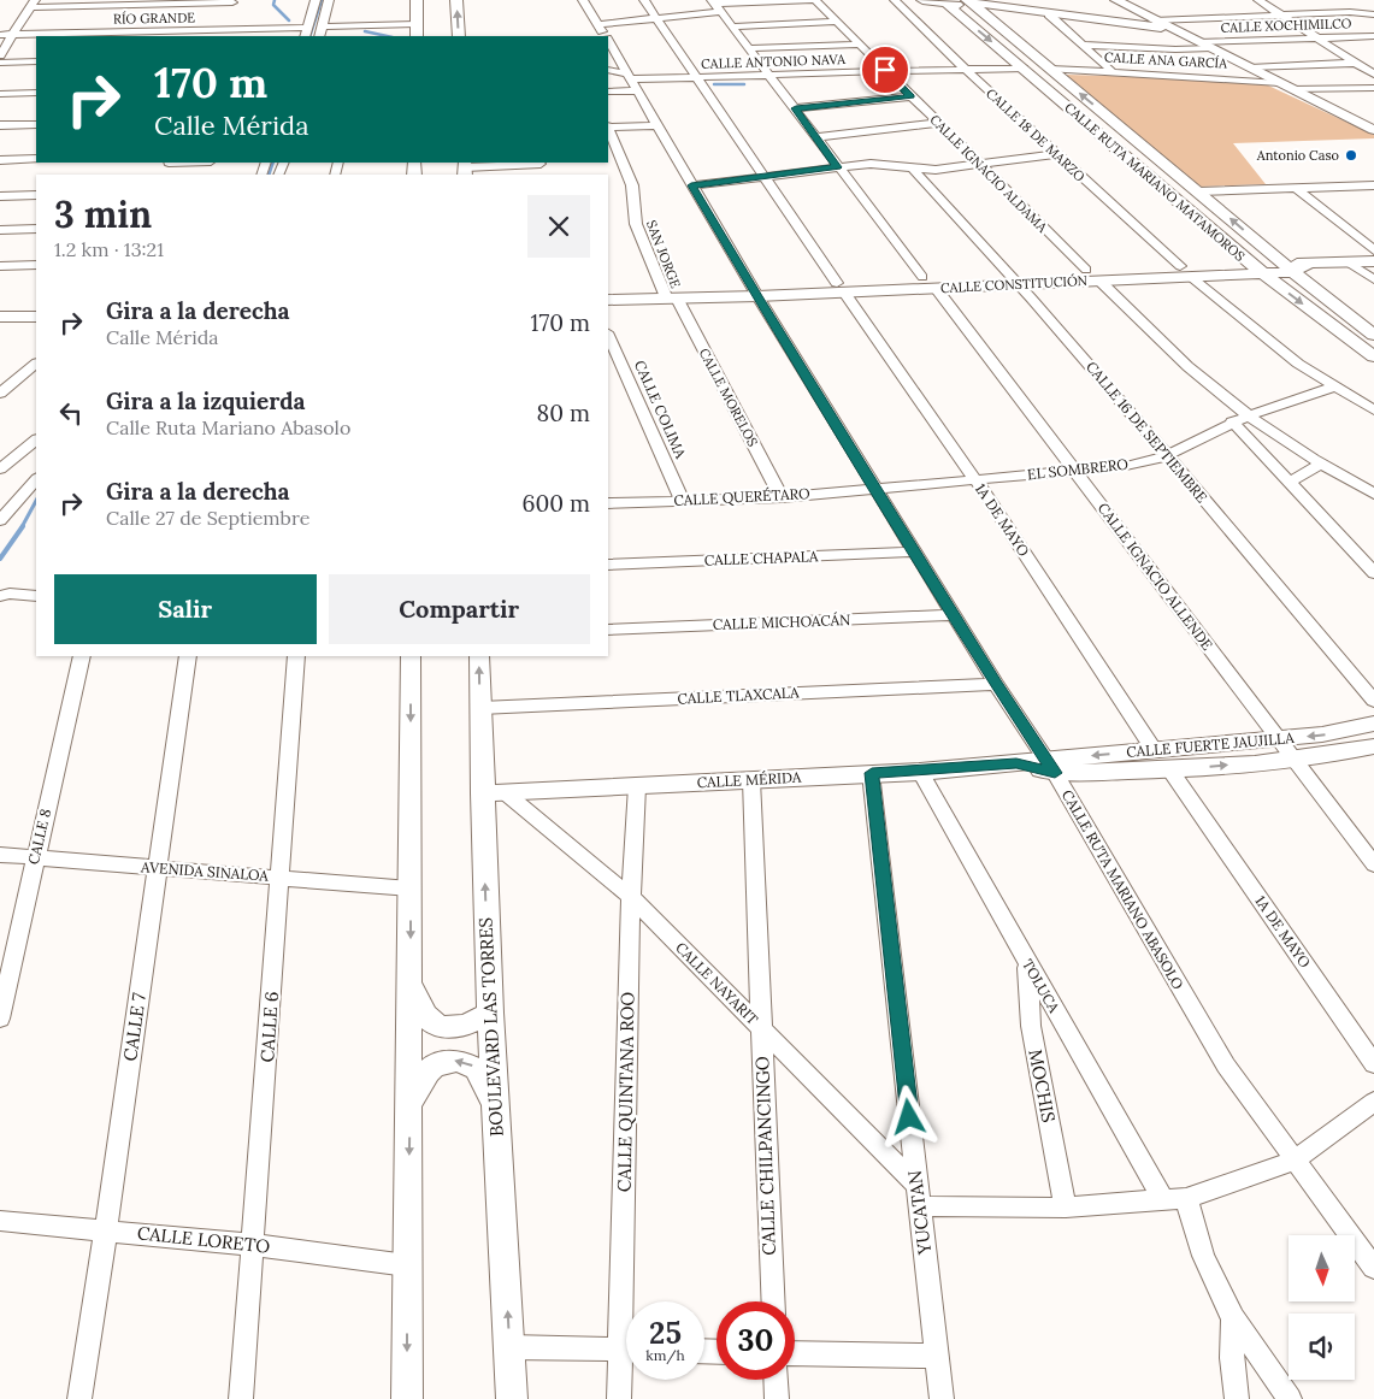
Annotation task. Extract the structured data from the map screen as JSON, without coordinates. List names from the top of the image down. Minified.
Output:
{"streets":{"main road":["CALLE RUTA MARIANO MATAMOROS","CALLE CONSTITUCIÓN","CALLE FUERTE JAUJILLA","CALLE MÉRIDA","BOULEVARD LAS TORRES"],"street":["RÍO GRANDE","CALLE XOCHIMILCO","CALLE ANA GARCÍA","CALLE ANTONIO NAVA","CALLE 18 DE MARZO","CALLE IGNACIO ALDAMA","SAN JORGE","CALLE MORELOS","CALLE COLIMA","CALLE 16 DE SEPTIEMBRE","EL SOMBRERO","CALLE QUERÉTARO","1A DE MAYO","CALLE CHAPALA","CALLE IGNACIO ALLENDE","CALLE MICHOACÁN","CALLE TLAXCALA","CALLE 8","AVENIDA SINALOA","CALLE RUTA MARIANO ABASOLO","CALLE NAYARIT","TOLUCA","CALLE 7","CALLE 6","MOCHIS","CALLE QUINTANA ROO","CALLE CHILPANCINGO","YUCATAN","CALLE LORETO"]},"crossings":[["CALLE ANA GARCÍA","CALLE RUTA MARIANO MATAMOROS"],["CALLE ANTONIO NAVA","CALLE 18 DE MARZO"],["CALLE ANTONIO NAVA","CALLE IGNACIO ALDAMA"],["CALLE ANTONIO NAVA","CALLE RUTA MARIANO MATAMOROS"],["CALLE ANTONIO NAVA","1A DE MAYO"],["CALLE ANTONIO NAVA","CALLE RUTA MARIANO ABASOLO"],["CALLE 18 DE MARZO","CALLE CONSTITUCIÓN"],["CALLE 18 DE MARZO","EL SOMBRERO"],["CALLE IGNACIO ALDAMA","CALLE CONSTITUCIÓN"],["CALLE RUTA MARIANO MATAMOROS","CALLE CONSTITUCIÓN"],["SAN JORGE","CALLE CONSTITUCIÓN"],["SAN JORGE","CALLE MORELOS"],["CALLE CONSTITUCIÓN","CALLE MORELOS"],["CALLE CONSTITUCIÓN","CALLE 16 DE SEPTIEMBRE"],["CALLE CONSTITUCIÓN","1A DE MAYO"],["CALLE CONSTITUCIÓN","CALLE IGNACIO ALLENDE"],["CALLE CONSTITUCIÓN","CALLE RUTA MARIANO ABASOLO"],["CALLE MORELOS","CALLE QUERÉTARO"],["CALLE COLIMA","CALLE QUERÉTARO"],["CALLE 16 DE SEPTIEMBRE","EL SOMBRERO"],["EL SOMBRERO","CALLE QUERÉTARO"],["EL SOMBRERO","1A DE MAYO"],["EL SOMBRERO","CALLE IGNACIO ALLENDE"],["EL SOMBRERO","CALLE RUTA MARIANO ABASOLO"],["CALLE QUERÉTARO","CALLE RUTA MARIANO ABASOLO"],["1A DE MAYO","CALLE FUERTE JAUJILLA"],["CALLE CHAPALA","CALLE RUTA MARIANO ABASOLO"],["CALLE IGNACIO ALLENDE","CALLE FUERTE JAUJILLA"],["CALLE MICHOACÁN","CALLE RUTA MARIANO ABASOLO"],["CALLE TLAXCALA","CALLE RUTA MARIANO ABASOLO"],["CALLE TLAXCALA","BOULEVARD LAS TORRES"],["CALLE FUERTE JAUJILLA","CALLE MÉRIDA"],["CALLE FUERTE JAUJILLA","CALLE RUTA MARIANO ABASOLO"],["CALLE MÉRIDA","CALLE RUTA MARIANO ABASOLO"],["CALLE MÉRIDA","CALLE NAYARIT"],["CALLE MÉRIDA","TOLUCA"],["CALLE MÉRIDA","BOULEVARD LAS TORRES"],["CALLE MÉRIDA","CALLE QUINTANA ROO"],["CALLE MÉRIDA","CALLE CHILPANCINGO"],["CALLE MÉRIDA","YUCATAN"],["CALLE 8","AVENIDA SINALOA"],["AVENIDA SINALOA","CALLE 7"],["AVENIDA SINALOA","CALLE 6"],["CALLE NAYARIT","BOULEVARD LAS TORRES"],["CALLE NAYARIT","CALLE QUINTANA ROO"],["CALLE NAYARIT","CALLE CHILPANCINGO"],["CALLE NAYARIT","YUCATAN"],["TOLUCA","MOCHIS"],["CALLE 7","CALLE LORETO"],["CALLE 6","CALLE LORETO"]],"places":["Antonio Caso"],"north":"bottom","page":{"turn":["170 m","Calle Mérida"],"heading":["3 min","1.2 km · 13:21"],"list":[{"name":"Gira a la derecha","note":"Calle Mérida","value":"170 m"},{"name":"Gira a la izquierda","note":"Calle Ruta Mariano Abasolo","value":"80 m"},{"name":"Gira a la derecha","note":"Calle 27 de Septiembre","value":"600 m"}],"buttons":["Salir","Compartir"],"speed":"25 km/h","limit":"30"}}
